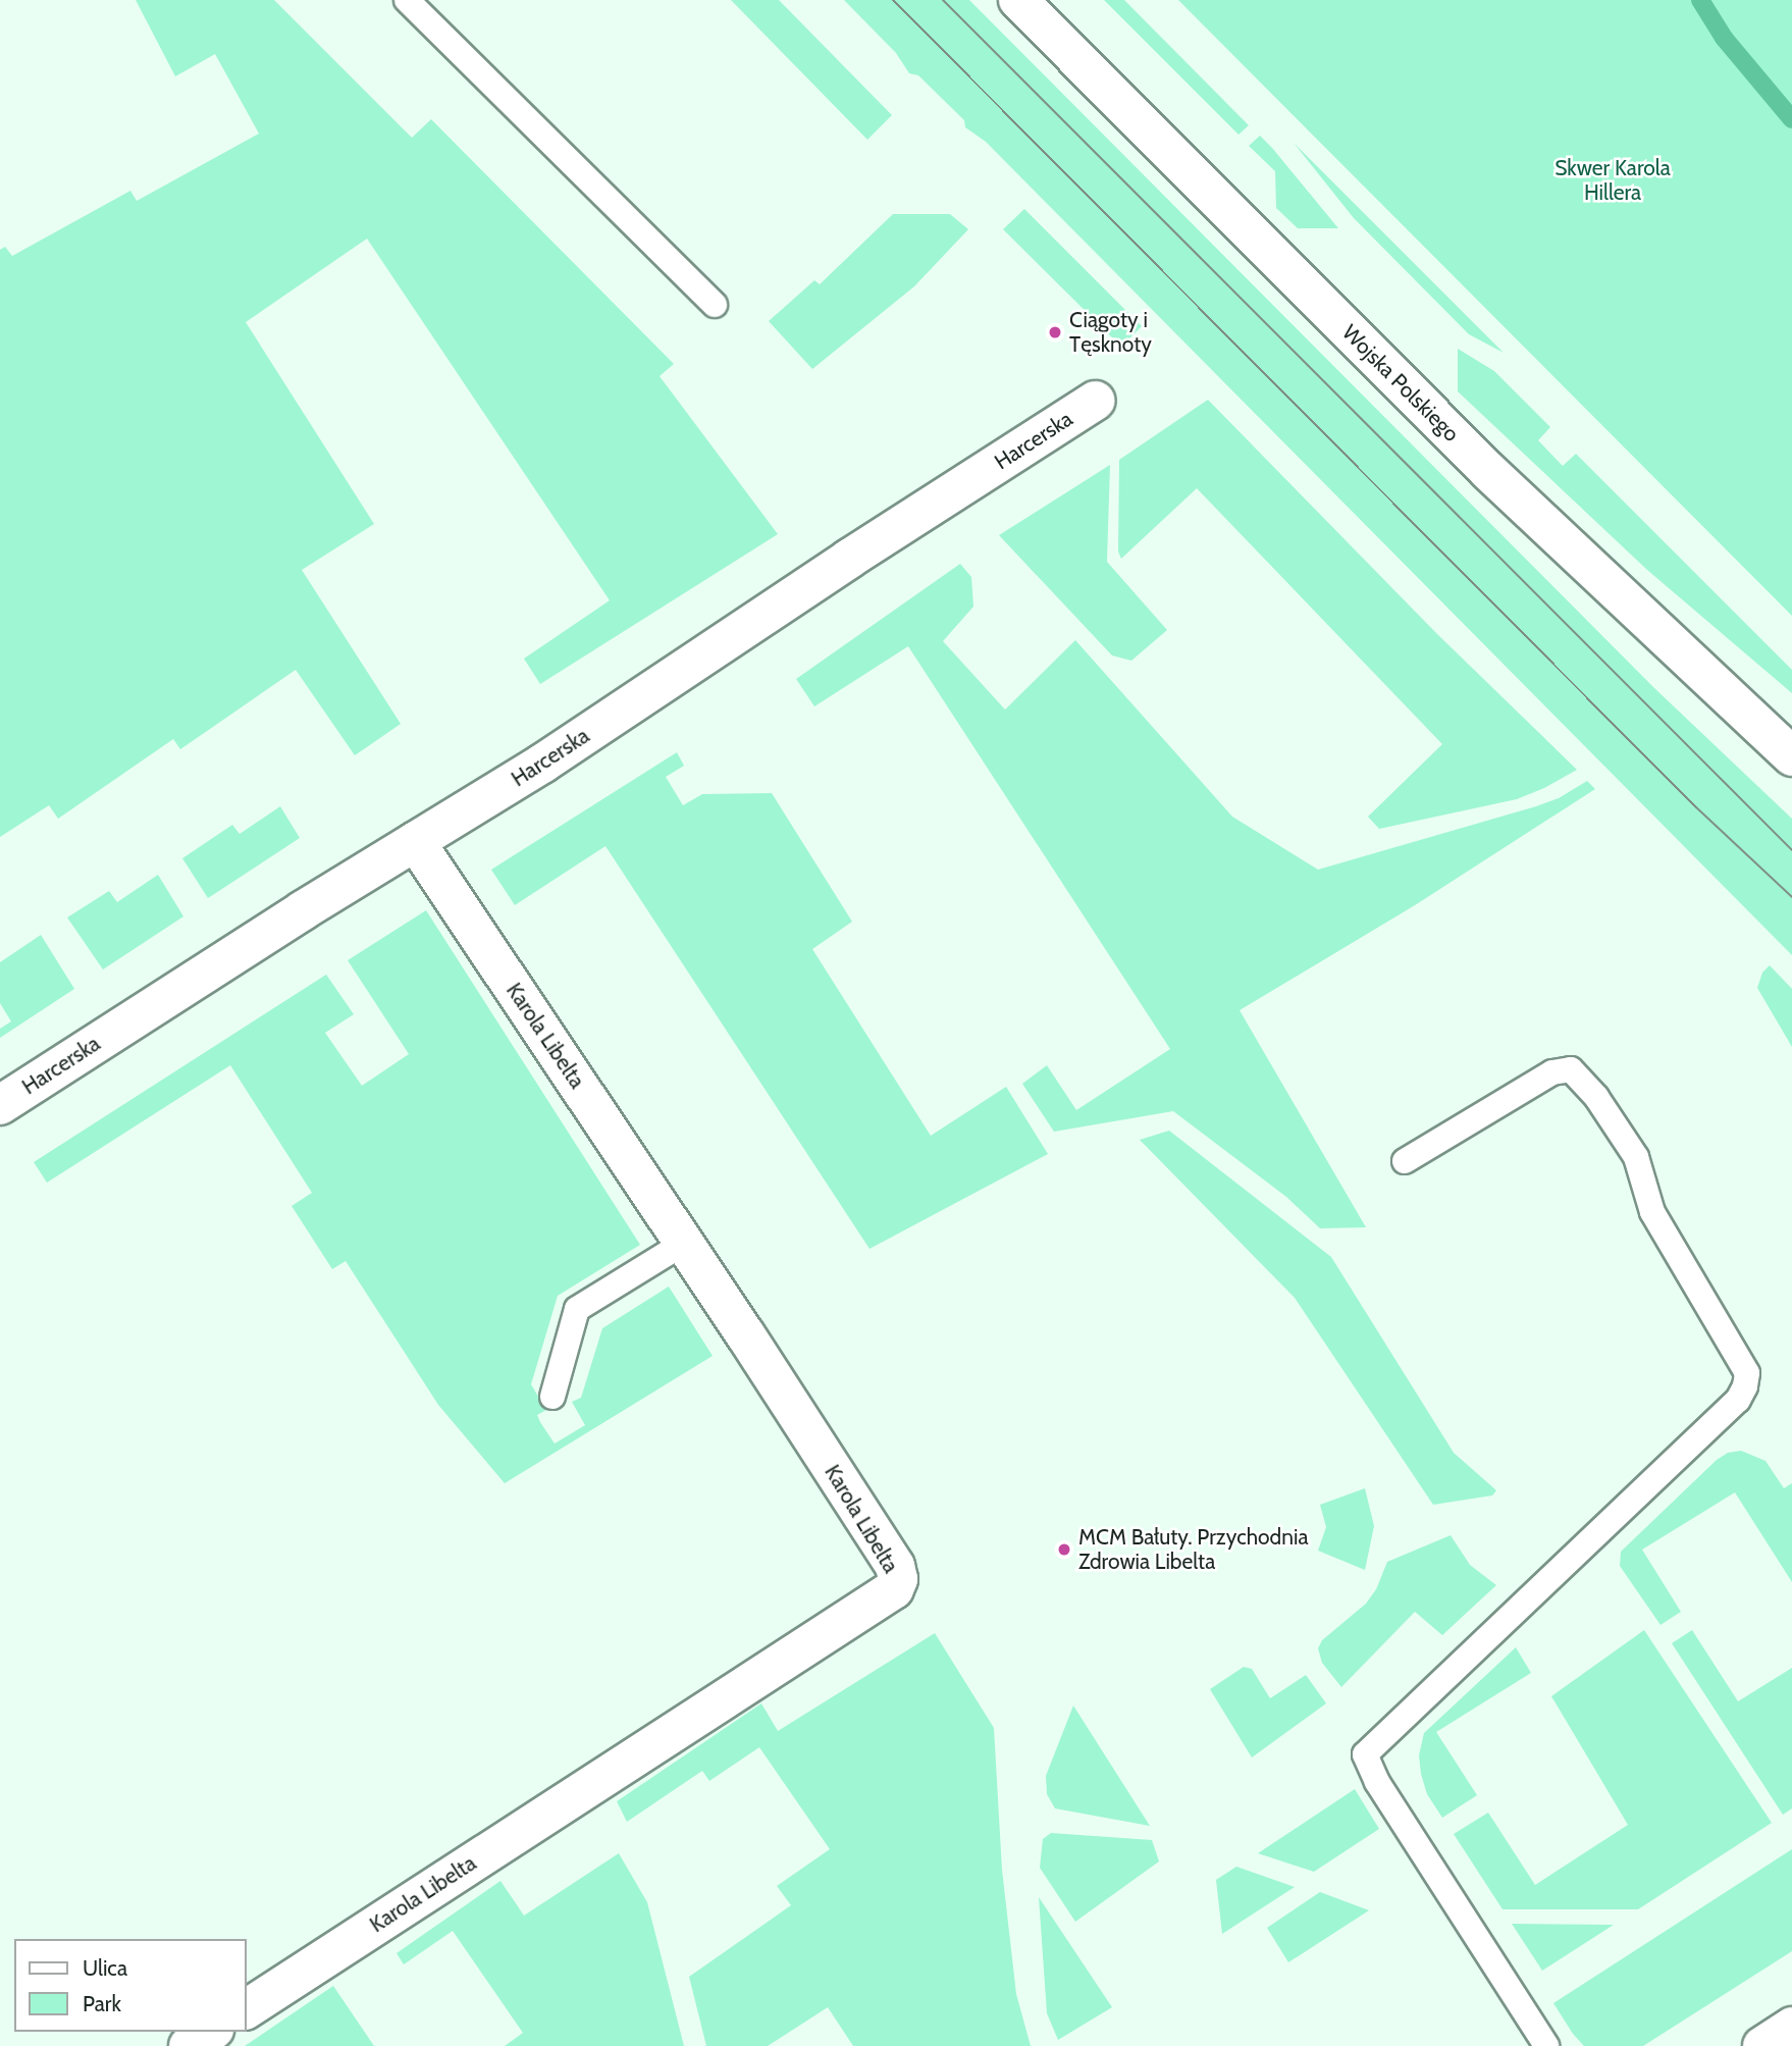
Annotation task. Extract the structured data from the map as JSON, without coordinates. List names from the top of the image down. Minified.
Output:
{"streets":{"street":["Wojska Polskiego","Harcerska","Karola Libelta"]},"crossings":[["Harcerska","Karola Libelta"]],"parks":["Skwer Karola Hillera"],"places":["Ciągoty i Tęsknoty","MCM Bałuty. Przychodnia Zdrowia Libelta"],"legend":["Ulica","Park"]}
